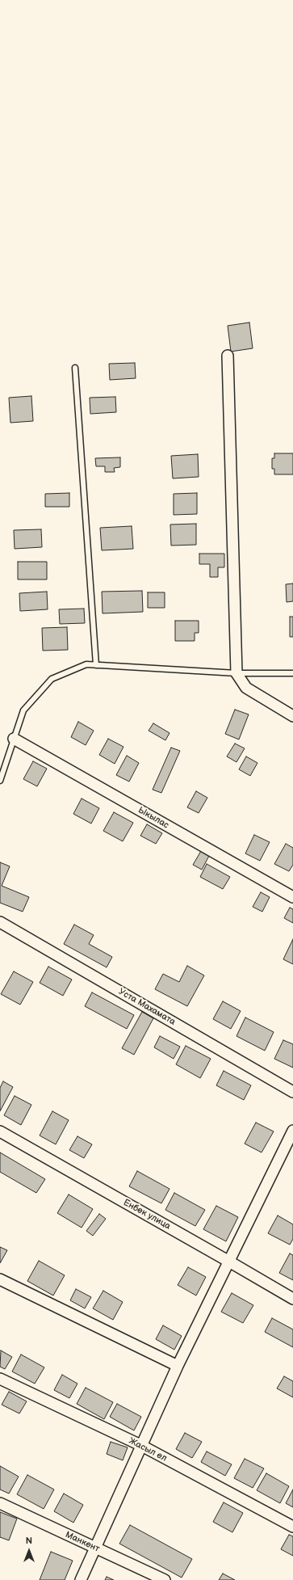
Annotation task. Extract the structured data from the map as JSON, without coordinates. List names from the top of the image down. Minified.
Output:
{"streets":{"street":["Ыкылас","Уста Махамата","Енбек улица","Жасыл ел","Манкент"]},"north":"top"}
